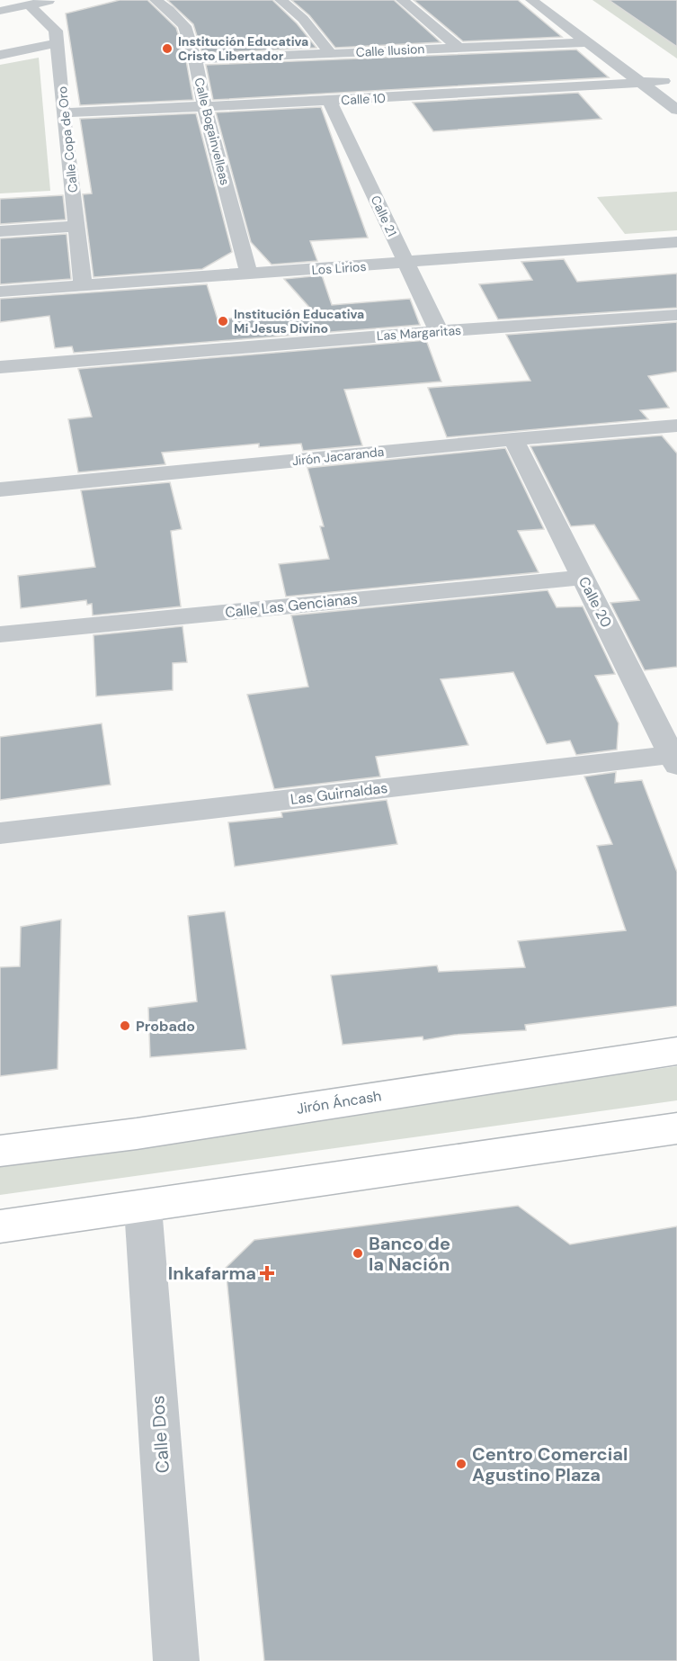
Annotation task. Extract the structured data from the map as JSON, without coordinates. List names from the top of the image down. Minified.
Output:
{"streets":{"main road":["Jirón Áncash"],"street":["Calle Ilusion","Calle 10","Calle Bogainvelleas","Calle Copa de Oro","Calle 21","Los Lirios","Las Margaritas","Jirón Jacaranda","Calle 20","Calle Las Gencianas","Las Guirnaldas","Calle Dos"]},"crossings":[["Calle Ilusion","Calle Bogainvelleas"],["Calle 10","Calle Bogainvelleas"],["Calle 10","Calle Copa de Oro"],["Calle 10","Calle 21"],["Calle Bogainvelleas","Los Lirios"],["Calle Copa de Oro","Los Lirios"],["Calle 21","Los Lirios"],["Calle 21","Las Margaritas"],["Jirón Jacaranda","Calle 20"],["Calle 20","Calle Las Gencianas"],["Calle 20","Las Guirnaldas"]],"places":{"other":["Institución Educativa Cristo Libertador","Institución Educativa Mi Jesus Divino","Probado","Banco de la Nación","Centro Comercial Agustino Plaza"],"health":["Inkafarma"]}}
